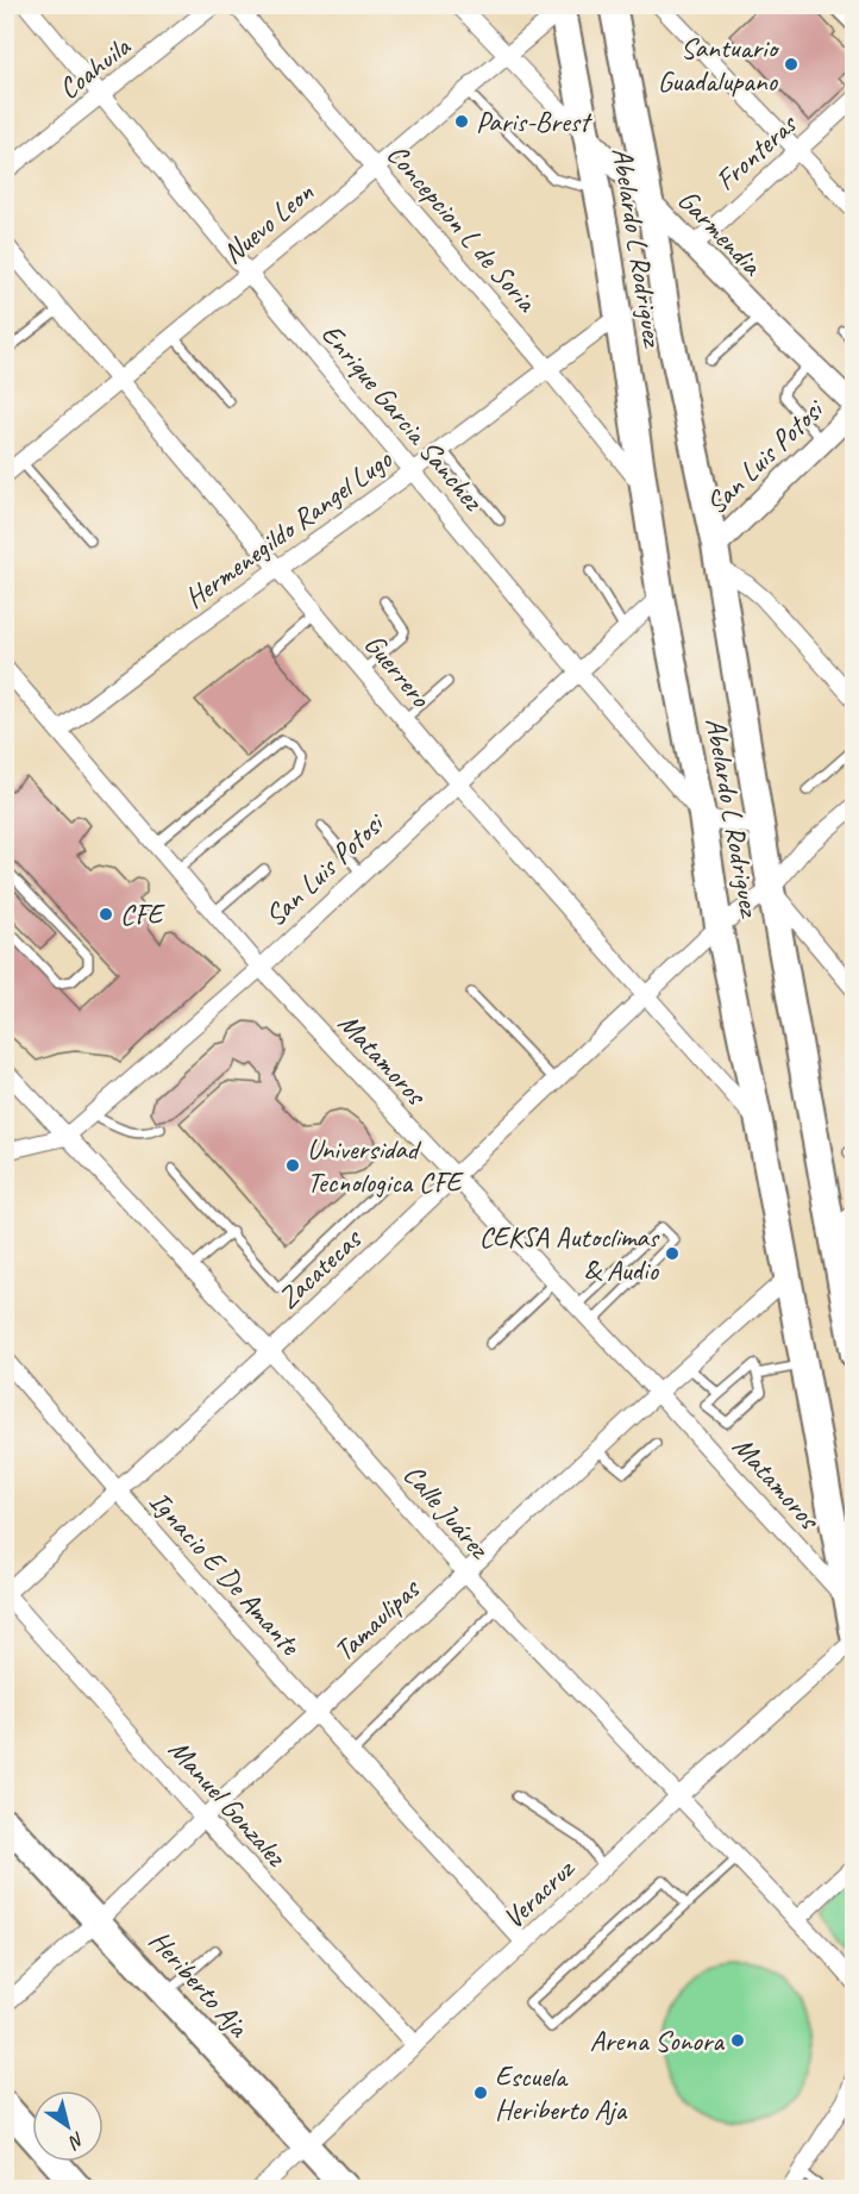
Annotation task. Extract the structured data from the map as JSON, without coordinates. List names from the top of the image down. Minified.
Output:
{"streets":{"main road":["Abelardo L Rodriguez","Heriberto Aja"],"street":["Coahuila","Fronteras","Nuevo Leon","Concepcion L de Soria","Garmendia","Enrique Garcia Sanchez","San Luis Potosi","Hermenegildo Rangel Lugo","Guerrero","Matamoros","Zacatecas","Calle Juárez","Ignacio E De Amante","Tamaulipas","Manuel Gonzalez","Veracruz"]},"crossings":[["Coahuila","Enrique Garcia Sanchez"],["Fronteras","Garmendia"],["Nuevo Leon","Concepcion L de Soria"],["Nuevo Leon","Garmendia"],["Nuevo Leon","Abelardo L Rodriguez"],["Nuevo Leon","Enrique Garcia Sanchez"],["Nuevo Leon","Guerrero"],["Concepcion L de Soria","Abelardo L Rodriguez"],["Concepcion L de Soria","Hermenegildo Rangel Lugo"],["Garmendia","Abelardo L Rodriguez"],["Garmendia","San Luis Potosi"],["Abelardo L Rodriguez","Enrique Garcia Sanchez"],["Abelardo L Rodriguez","San Luis Potosi"],["Abelardo L Rodriguez","Hermenegildo Rangel Lugo"],["Abelardo L Rodriguez","Guerrero"],["Abelardo L Rodriguez","Matamoros"],["Abelardo L Rodriguez","Zacatecas"],["Abelardo L Rodriguez","Tamaulipas"],["Abelardo L Rodriguez","Veracruz"],["Enrique Garcia Sanchez","San Luis Potosi"],["Enrique Garcia Sanchez","Hermenegildo Rangel Lugo"],["San Luis Potosi","Guerrero"],["San Luis Potosi","Matamoros"],["San Luis Potosi","Calle Juárez"],["Hermenegildo Rangel Lugo","Guerrero"],["Hermenegildo Rangel Lugo","Matamoros"],["Guerrero","Zacatecas"],["Matamoros","Zacatecas"],["Matamoros","Tamaulipas"],["Zacatecas","Calle Juárez"],["Zacatecas","Ignacio E De Amante"],["Zacatecas","Manuel Gonzalez"],["Calle Juárez","Tamaulipas"],["Calle Juárez","Veracruz"],["Ignacio E De Amante","Tamaulipas"],["Ignacio E De Amante","Veracruz"],["Tamaulipas","Manuel Gonzalez"],["Tamaulipas","Heriberto Aja"],["Manuel Gonzalez","Veracruz"],["Veracruz","Heriberto Aja"]],"places":["Santuario Guadalupano","Paris-Brest","CFE","Universidad Tecnologica CFE","CEKSA Autoclimas & Audio","Arena Sonora","Escuela Heriberto Aja"],"north":"bottom right"}
